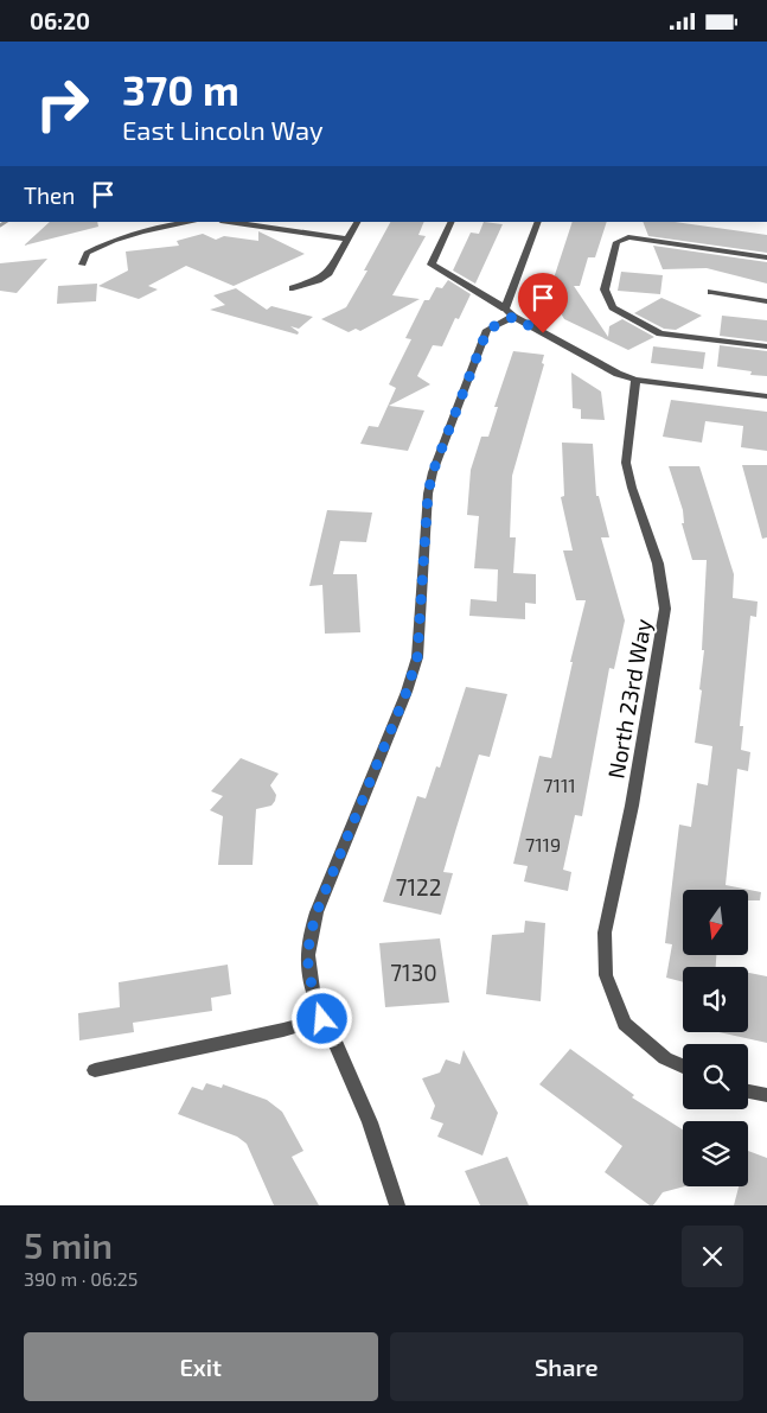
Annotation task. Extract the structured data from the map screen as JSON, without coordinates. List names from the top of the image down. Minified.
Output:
{"streets":{"street":["North 23rd Way"]},"house_numbers":["7111","7119","7122","7130"],"north":"bottom","page":{"status":"06:20","turn":["370 m","East Lincoln Way"],"then":"Then","heading":["5 min","390 m · 06:25"],"buttons":["Exit","Share"]}}
